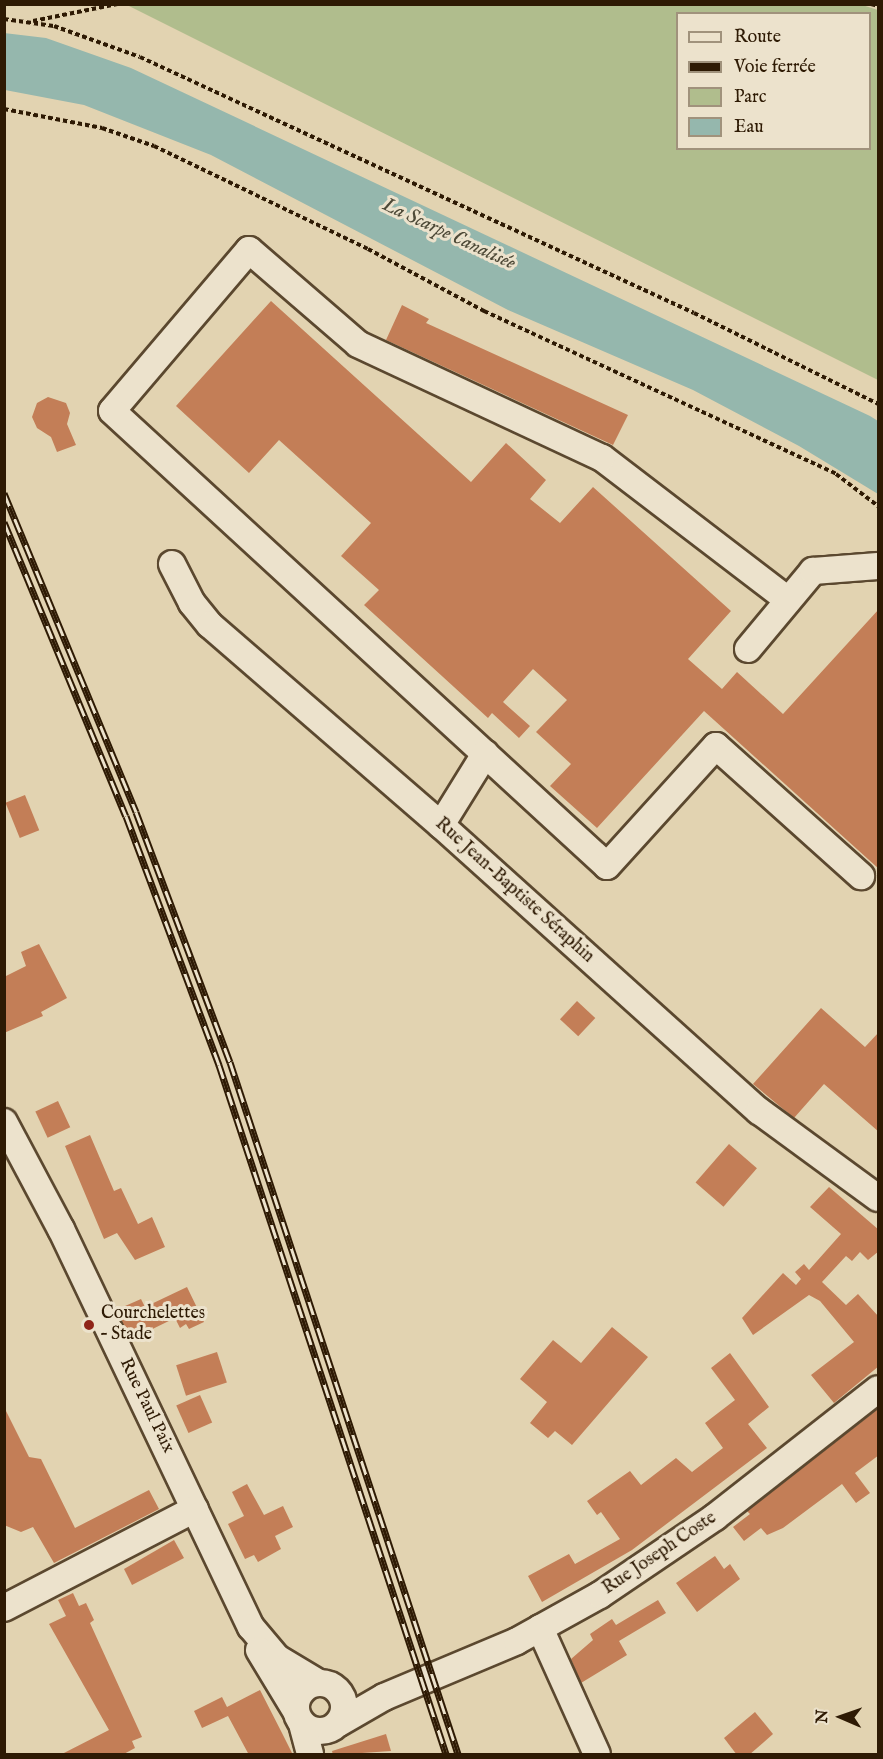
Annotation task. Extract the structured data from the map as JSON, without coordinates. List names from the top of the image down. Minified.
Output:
{"streets":{"street":["Rue Jean-Baptiste Séraphin","Rue Paul Paix","Rue Joseph Coste"]},"crossings":[["Rue Paul Paix","Rue Joseph Coste"]],"water":["La Scarpe Canalisée"],"places":["Courchelettes – Stade"],"legend":["Route","Voie ferrée","Parc","Eau"],"north":"left"}
